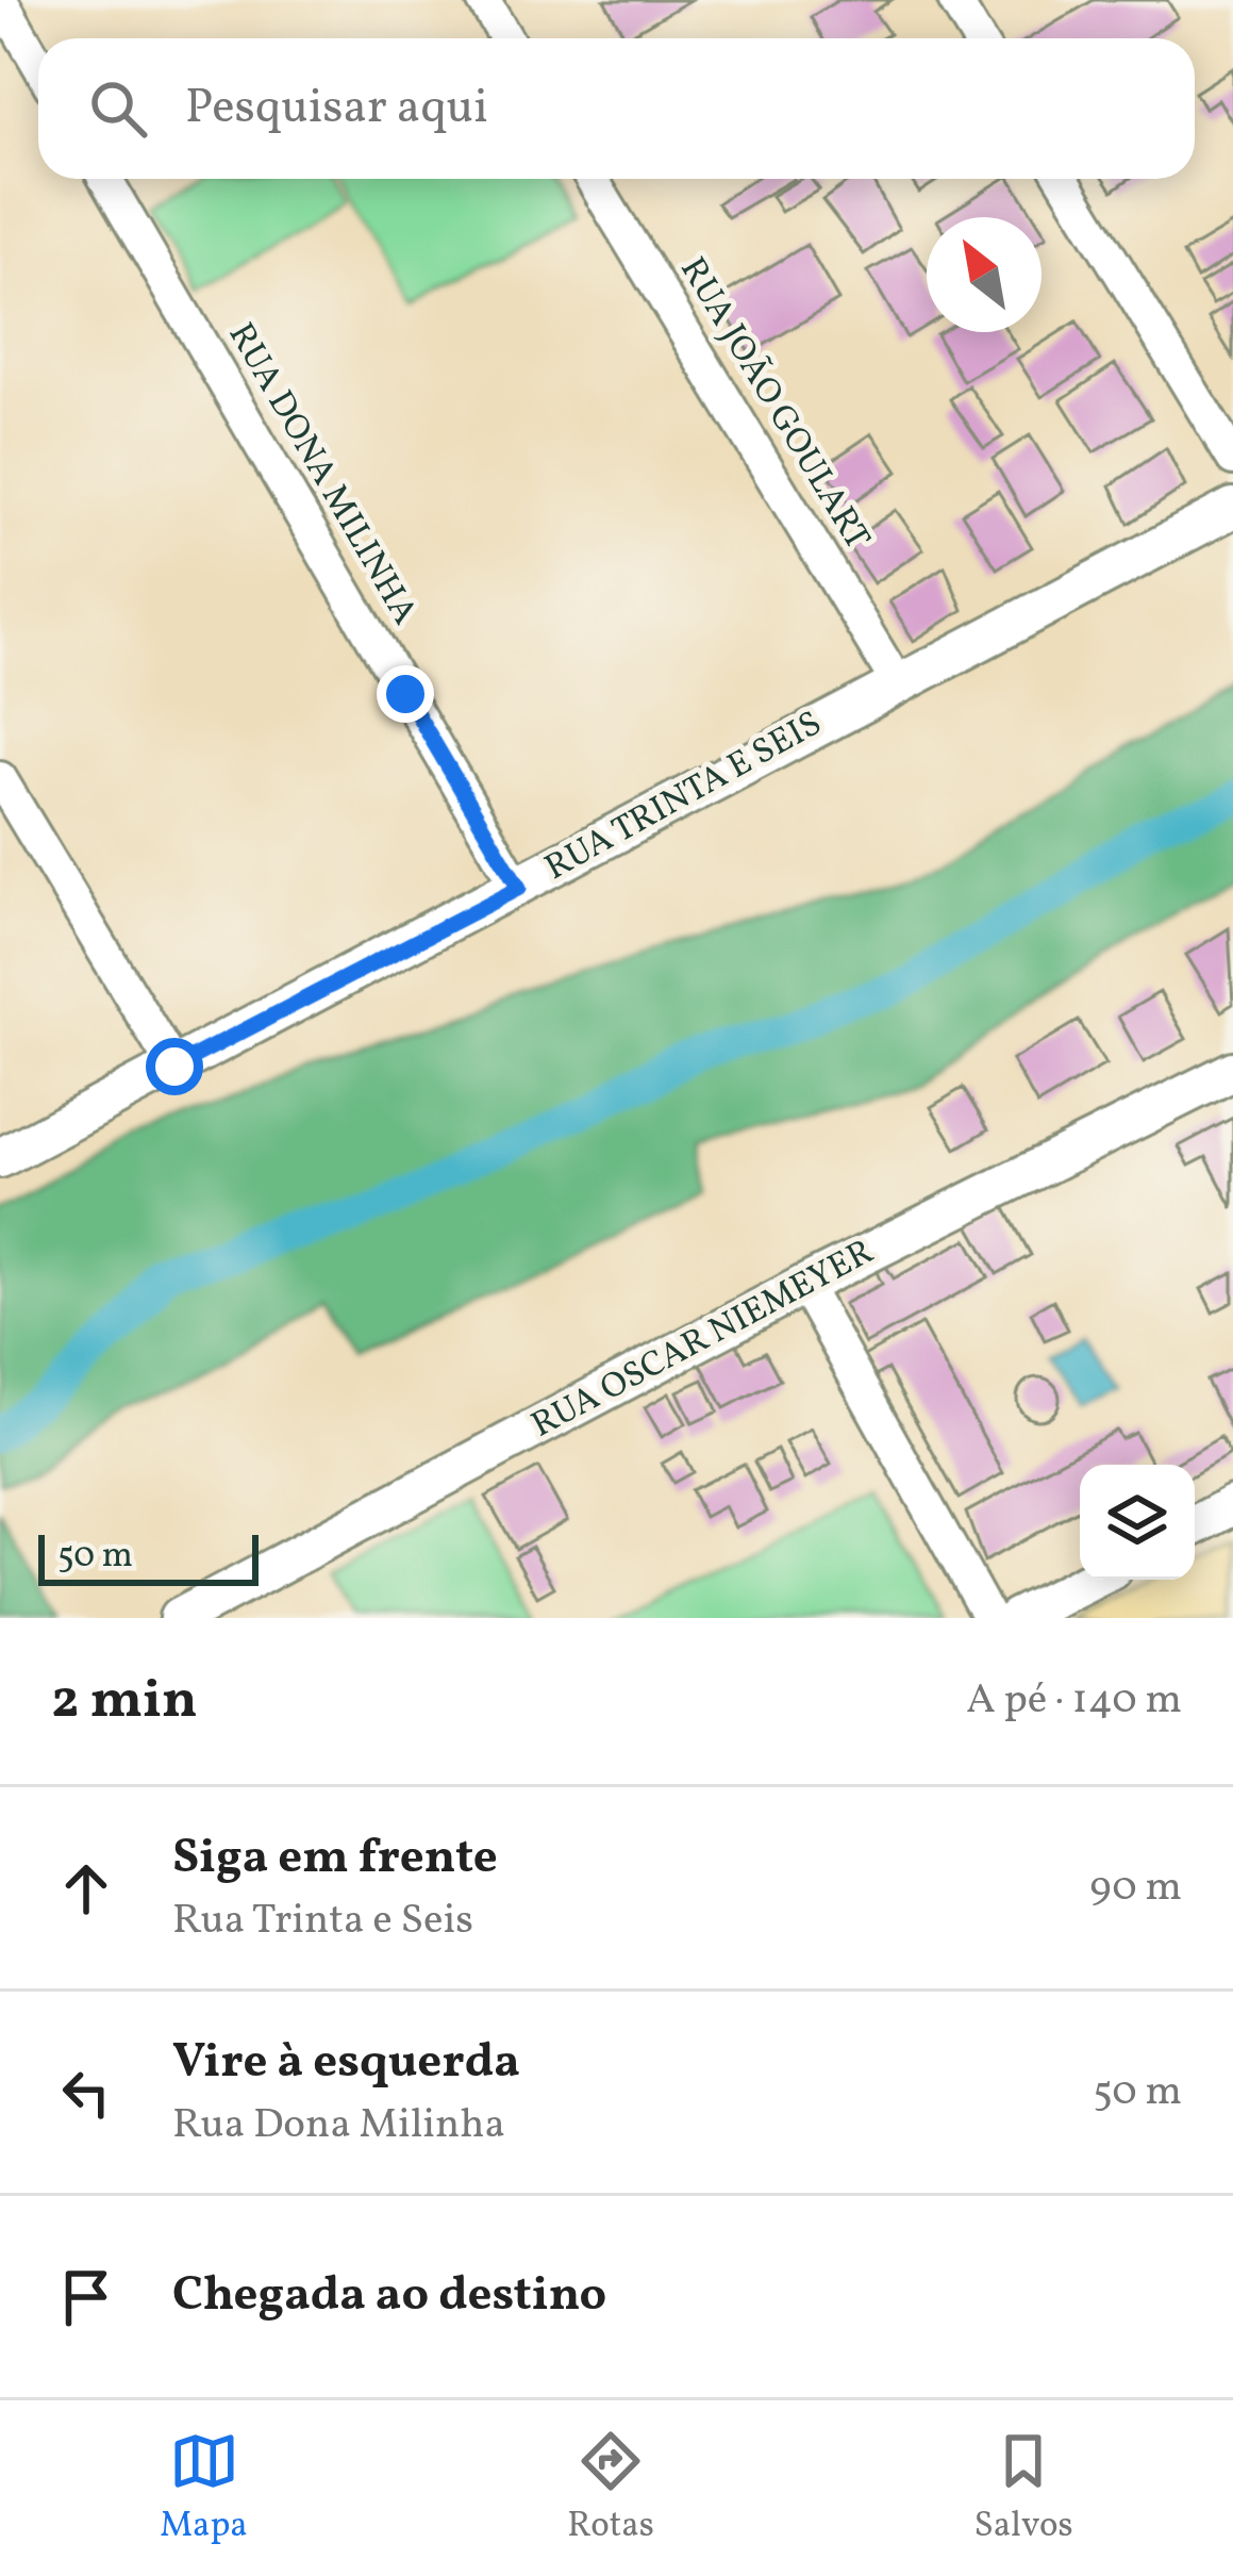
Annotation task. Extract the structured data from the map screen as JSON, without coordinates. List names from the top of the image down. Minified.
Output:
{"streets":{"street":["RUA JOÃO GOULART","RUA DONA MILINHA","RUA TRINTA E SEIS","RUA OSCAR NIEMEYER"]},"crossings":[["RUA JOÃO GOULART","RUA TRINTA E SEIS"],["RUA DONA MILINHA","RUA TRINTA E SEIS"]],"scale_bar":"50 m","north":"top left","page":{"search":"Pesquisar aqui","scale":"50 m","heading":["2 min","A pé · 140 m"],"list":[["Siga em frente","Rua Trinta e Seis","90 m"],["Vire à esquerda","Rua Dona Milinha","50 m"],"Chegada ao destino"],"nav":["Mapa","Rotas","Salvos"]}}
